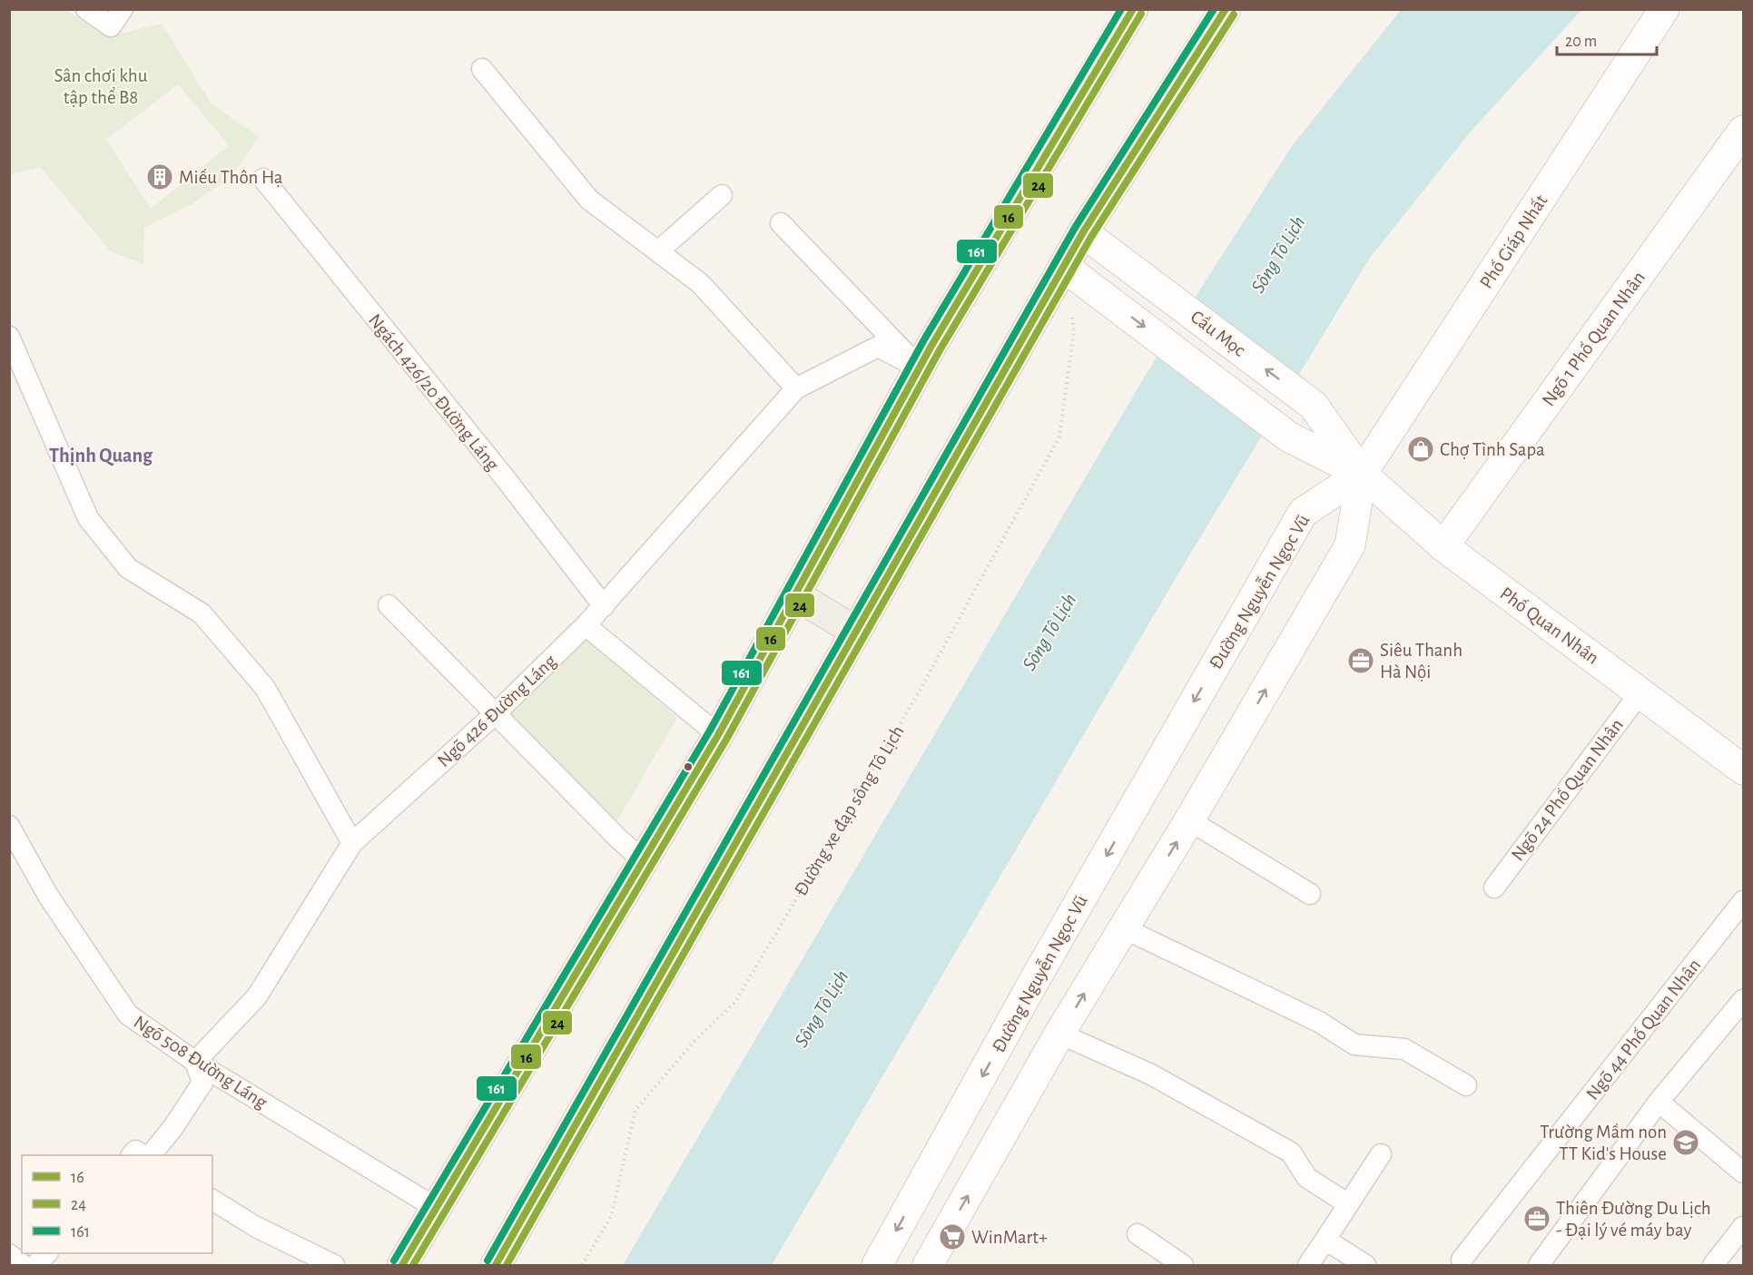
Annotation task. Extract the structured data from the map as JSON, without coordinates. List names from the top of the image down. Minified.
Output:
{"streets":{"main road":["Phố Giáp Nhất","Cầu Mọc","Ngõ 1 Phố Quan Nhân","Đường Nguyễn Ngọc Vũ","Phố Quan Nhân"],"lane":["Ngách 426/20 Đường Láng","Ngõ 426 Đường Láng","Ngõ 24 Phố Quan Nhân","Ngõ 44 Phố Quan Nhân","Ngõ 508 Đường Láng"],"path":["Đường xe đạp sông Tô Lịch"]},"crossings":[["Phố Giáp Nhất","Đường Nguyễn Ngọc Vũ"],["Phố Giáp Nhất","Phố Quan Nhân"],["Cầu Mọc","Phố Quan Nhân"],["Ngõ 1 Phố Quan Nhân","Phố Quan Nhân"],["Ngách 426/20 Đường Láng","Ngõ 426 Đường Láng"],["Đường Nguyễn Ngọc Vũ","Phố Quan Nhân"],["Phố Quan Nhân","Ngõ 24 Phố Quan Nhân"],["Ngõ 426 Đường Láng","Ngõ 508 Đường Láng"]],"districts":["Thịnh Quang"],"water":["Sông Tô Lịch"],"parks":["Sân chơi khu tập thể B8"],"places":{"building":["Miếu Thôn Hạ"],"shop":["Chợ Tình Sapa"],"office":["Siêu Thanh Hà Nội","Thiên Đường Du Lịch - Đại lý vé máy bay"],"school or university":["Trường Mầm non TT Kid's House"],"supermarket":["WinMart+"]},"lines":["transit line 16","transit line 161","transit line 24"],"legend":["16","24","161"],"scale_bar":"20 m"}
